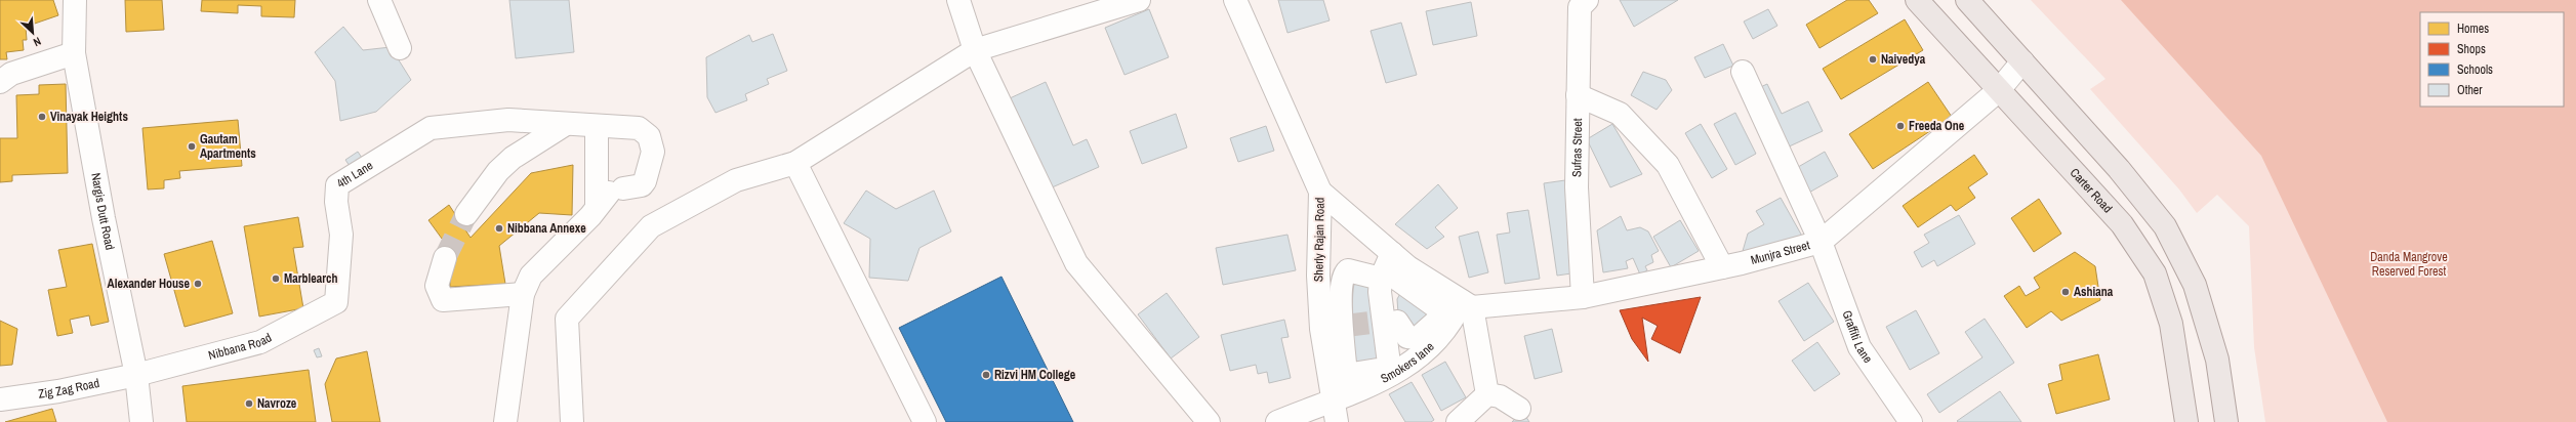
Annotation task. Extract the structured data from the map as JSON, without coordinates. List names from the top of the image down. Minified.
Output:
{"streets":{"main road":["Carter Road"],"street":["Sufras Street","4th Lane","Nargis Dutt Road","Sherly Rajan Road","Munjra Street","Graffiti Lane","Nibbana Road","Smokers lane","Zig Zag Road"]},"crossings":[["Sufras Street","Munjra Street"],["4th Lane","Nibbana Road"],["Carter Road","Munjra Street"],["Nargis Dutt Road","Nibbana Road"],["Nargis Dutt Road","Zig Zag Road"],["Sherly Rajan Road","Smokers lane"],["Munjra Street","Graffiti Lane"],["Munjra Street","Smokers lane"],["Nibbana Road","Zig Zag Road"]],"parks":["Danda Mangrove Reserved Forest"],"places":["Naivedya","Vinayak Heights","Freeda One","Gautam Apartments","Nibbana Annexe","Marblearch","Alexander House","Ashiana","Rizvi HM College","Navroze"],"legend":["Homes","Shops","Schools","Other"],"north":"bottom right"}
